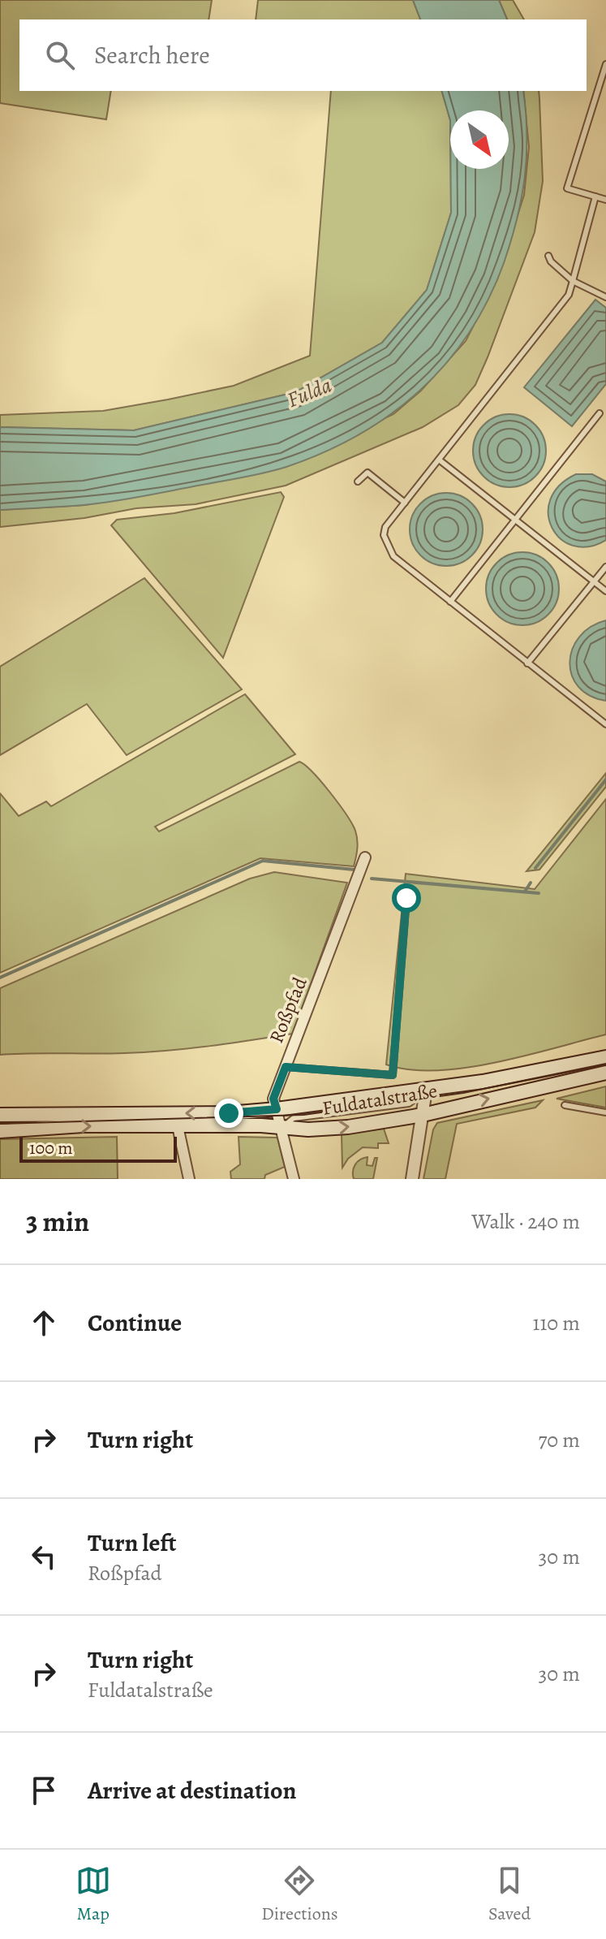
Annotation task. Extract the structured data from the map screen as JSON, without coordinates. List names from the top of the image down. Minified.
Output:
{"streets":{"main road":["Fuldatalstraße"],"street":["Roßpfad"]},"crossings":[["Roßpfad","Fuldatalstraße"]],"water":["Fulda"],"scale_bar":"100 m","north":"bottom right","page":{"search":"Search here","scale":"100 m","heading":["3 min","Walk · 240 m"],"list":[["Continue","110 m"],["Turn right","70 m"],["Turn left","Roßpfad","30 m"],["Turn right","Fuldatalstraße","30 m"],"Arrive at destination"],"nav":["Map","Directions","Saved"]}}
